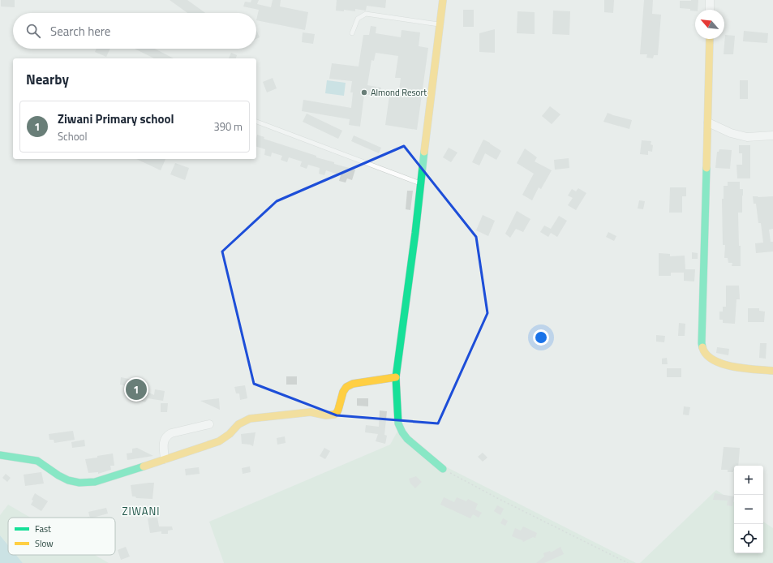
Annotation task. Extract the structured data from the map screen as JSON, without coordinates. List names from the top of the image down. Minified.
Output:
{"districts":["ZIWANI"],"places":["Almond Resort"],"legend":["Fast","Slow"],"north":"top left","page":{"search":"Search here","heading":"Nearby","list":[{"mark":"1","name":"Ziwani Primary school","note":"School","value":"390 m"}],"pins":"1","map_buttons":["+","−"]}}
